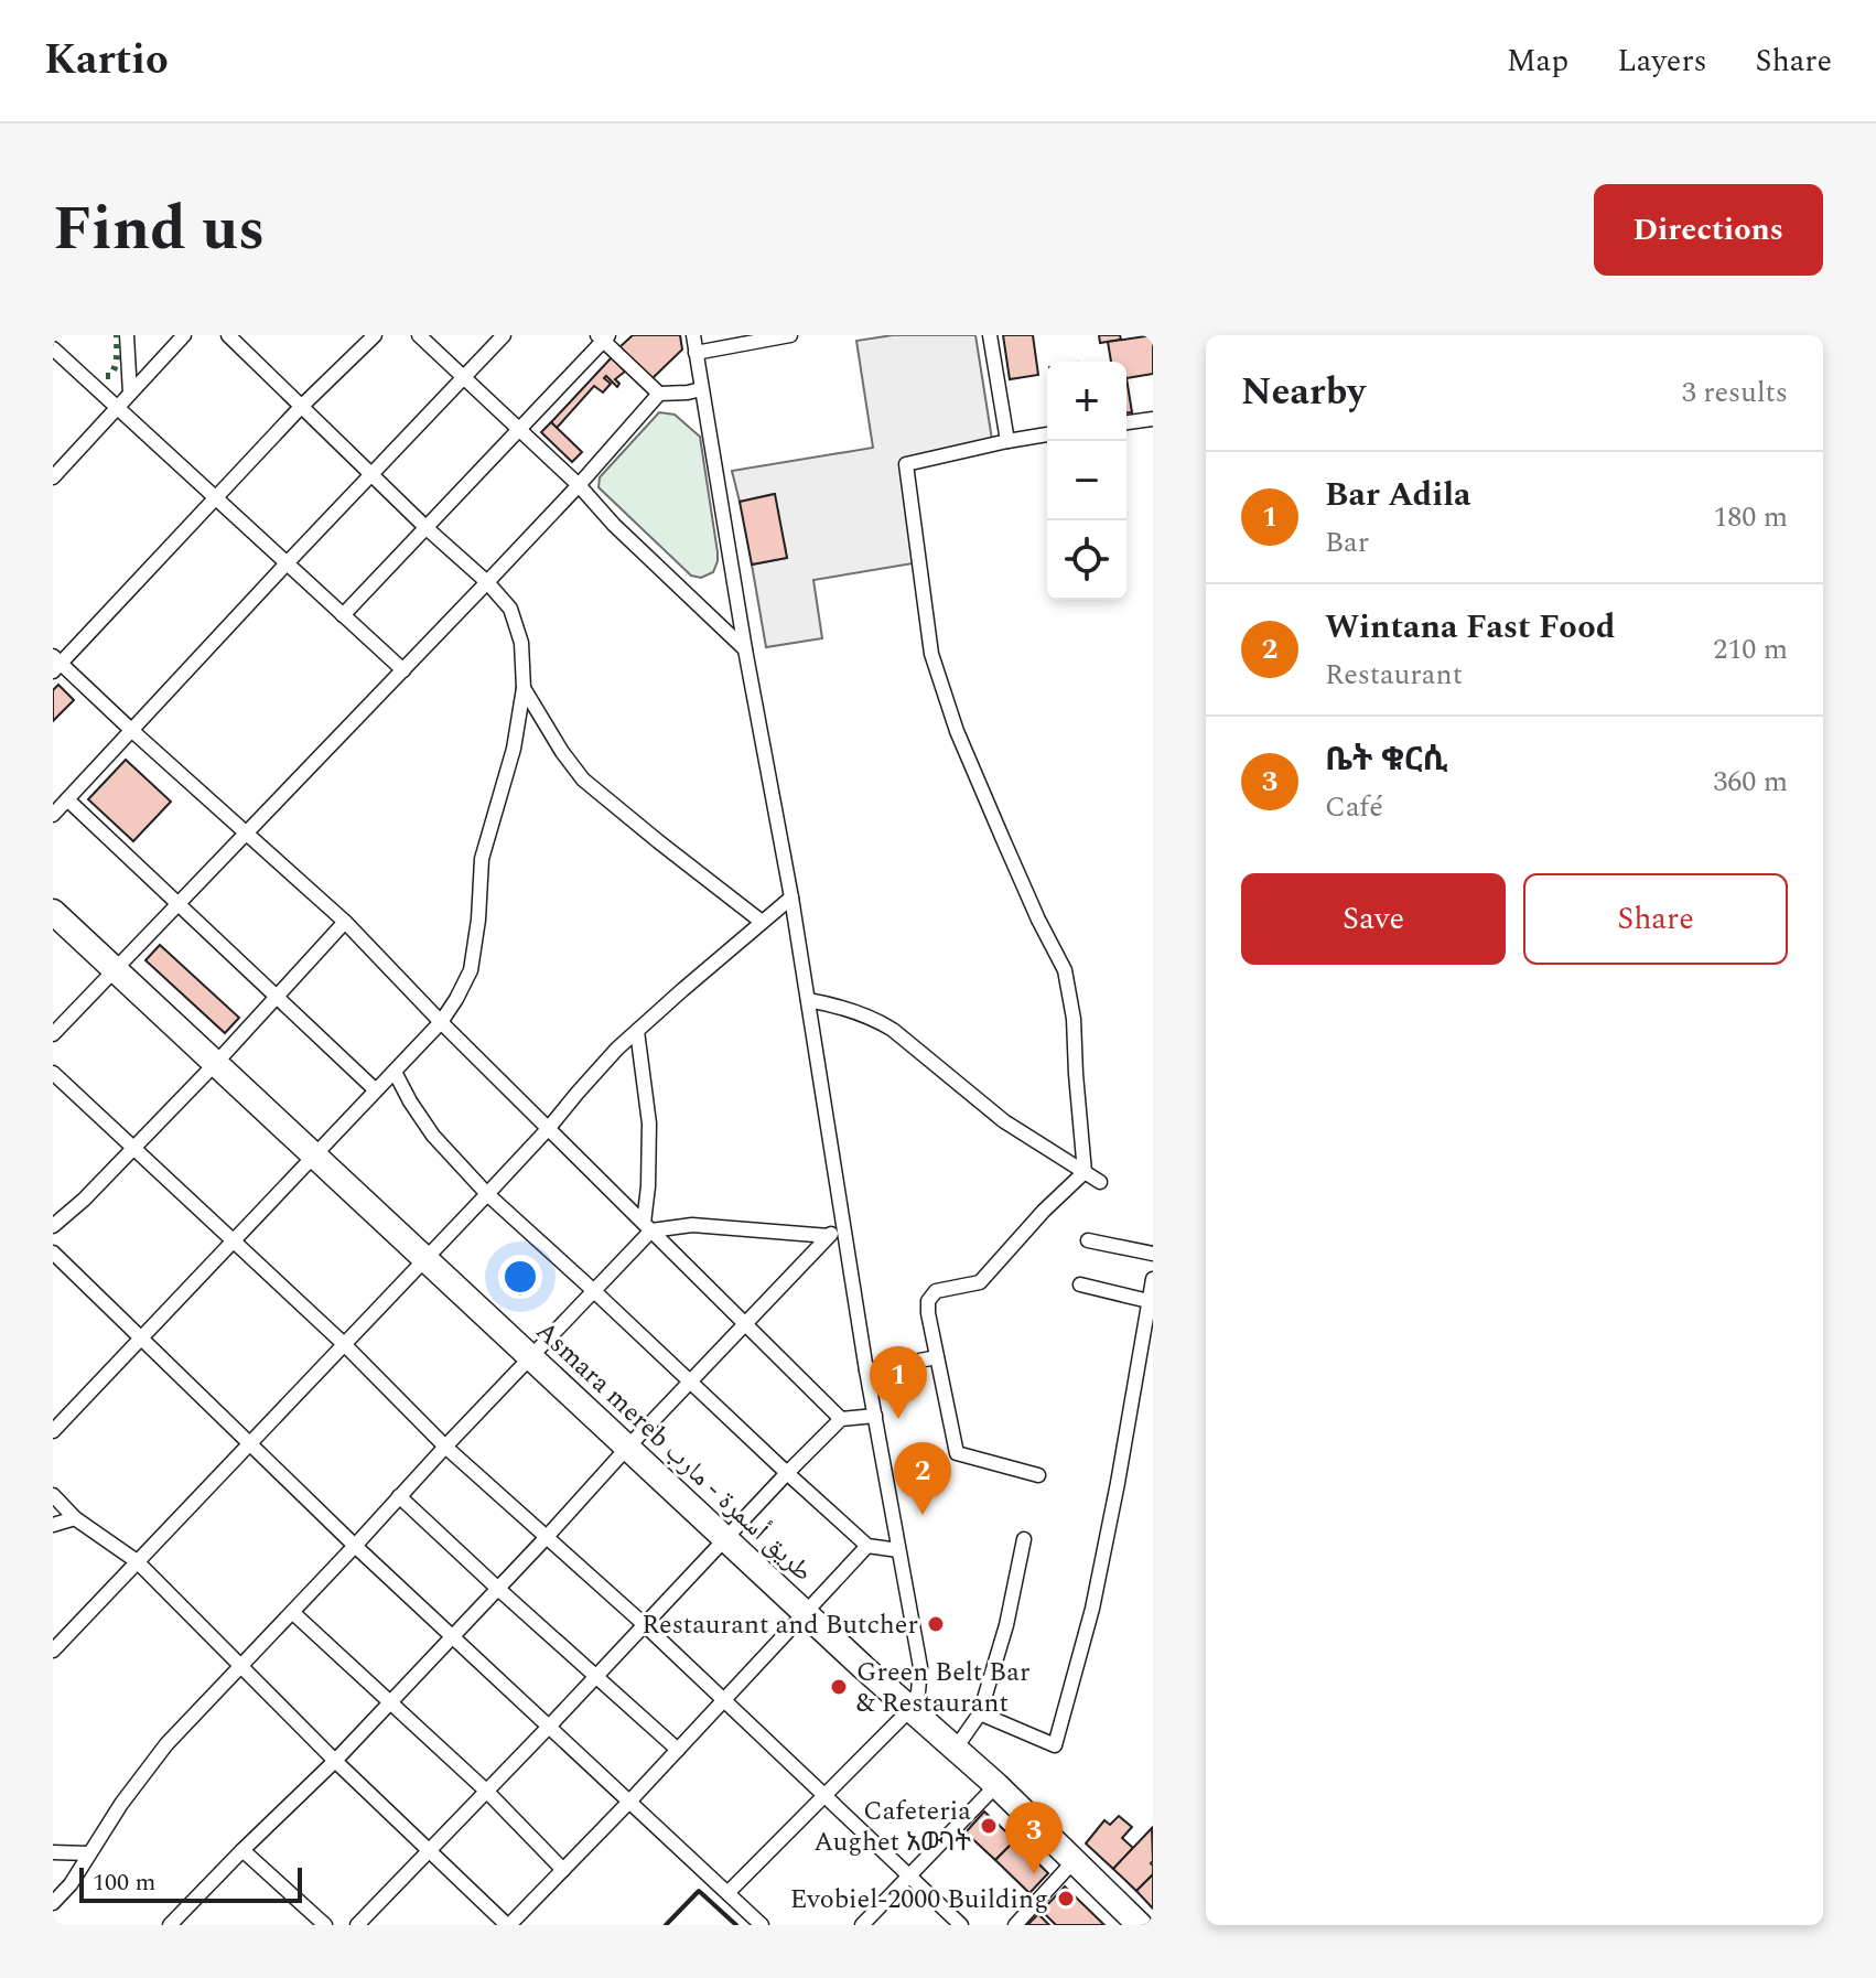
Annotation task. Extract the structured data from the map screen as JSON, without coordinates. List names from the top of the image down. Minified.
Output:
{"streets":{"highway":["Asmara mereb طريق أسمرة - مارب"]},"places":["Restaurant and Butcher","Green Belt Bar & Restaurant","Cafeteria Aughet አውገት","Evobiel-2000 Building"],"scale_bar":"100 m","page":{"header":"Kartio","nav":["Map","Layers","Share"],"title":"Find us","buttons":["Directions",["Save","Share"]],"heading":["Nearby","3 results"],"map_buttons":["+","−"],"list":[{"mark":"1","name":"Bar Adila","note":"Bar","value":"180 m"},{"mark":"2","name":"Wintana Fast Food","note":"Restaurant","value":"210 m"},{"mark":"3","name":"ቤት ቁርሲ","note":"Café","value":"360 m"}],"pins":["1","2","3"],"scale":"100 m"}}
